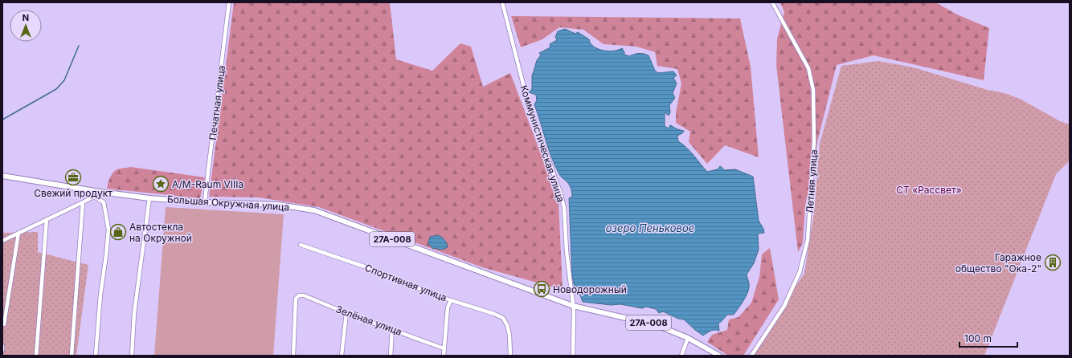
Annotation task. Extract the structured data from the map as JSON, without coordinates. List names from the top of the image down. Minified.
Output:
{"streets":{"main road":["Большая Окружная улица","27А-008"],"street":["Печатная улица","Коммунистическая улица","Летняя улица","Спортивная улица","Зелёная улица"]},"crossings":[["Печатная улица","Большая Окружная улица"],["Коммунистическая улица","Большая Окружная улица"]],"water":["озеро Пеньковое"],"parks":["СТ «Рассвет»"],"places":{"office":["Свежий продукт"],"place":["A/M-Raum VIIIa"],"shop":["Автостекла на Окружной"],"building":["Гаражное общество \"Ока-2\""],"bus stop":["Новодорожный"]},"scale_bar":"100 m","north":"top"}
